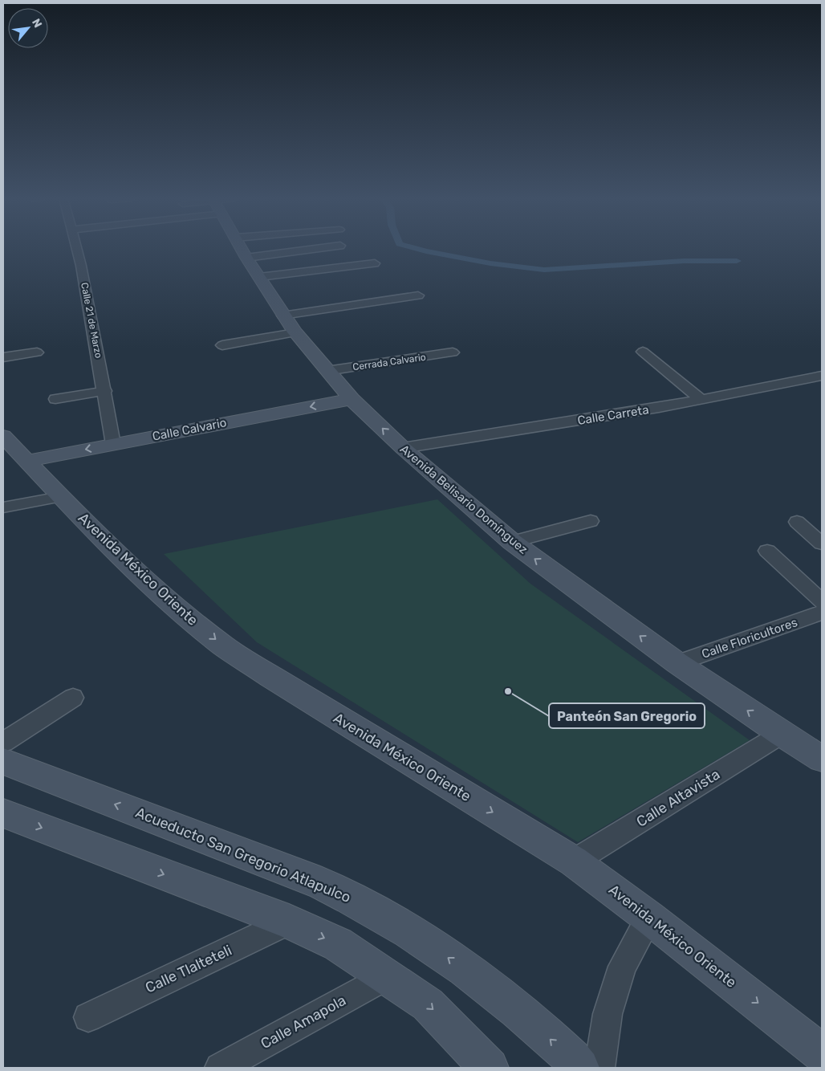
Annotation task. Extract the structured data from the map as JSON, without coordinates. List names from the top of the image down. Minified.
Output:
{"streets":{"main road":["Calle Calvario","Avenida Belisario Domínguez","Avenida México Oriente","Acueducto San Gregorio Atlapulco"],"street":["Calle 21 de Marzo","Cerrada Calvario","Calle Carreta","Calle Floricultores","Calle Altavista","Calle Tlalteteli","Calle Amapola"]},"crossings":[["Calle 21 de Marzo","Calle Calvario"],["Cerrada Calvario","Avenida Belisario Domínguez"],["Calle Carreta","Avenida Belisario Domínguez"],["Calle Calvario","Avenida Belisario Domínguez"],["Calle Calvario","Avenida México Oriente"],["Avenida Belisario Domínguez","Calle Floricultores"],["Avenida Belisario Domínguez","Calle Altavista"],["Avenida México Oriente","Calle Altavista"]],"one_way":["Calle Calvario","Avenida Belisario Domínguez","Avenida México Oriente"],"places":["Panteón San Gregorio"],"north":"top right"}
